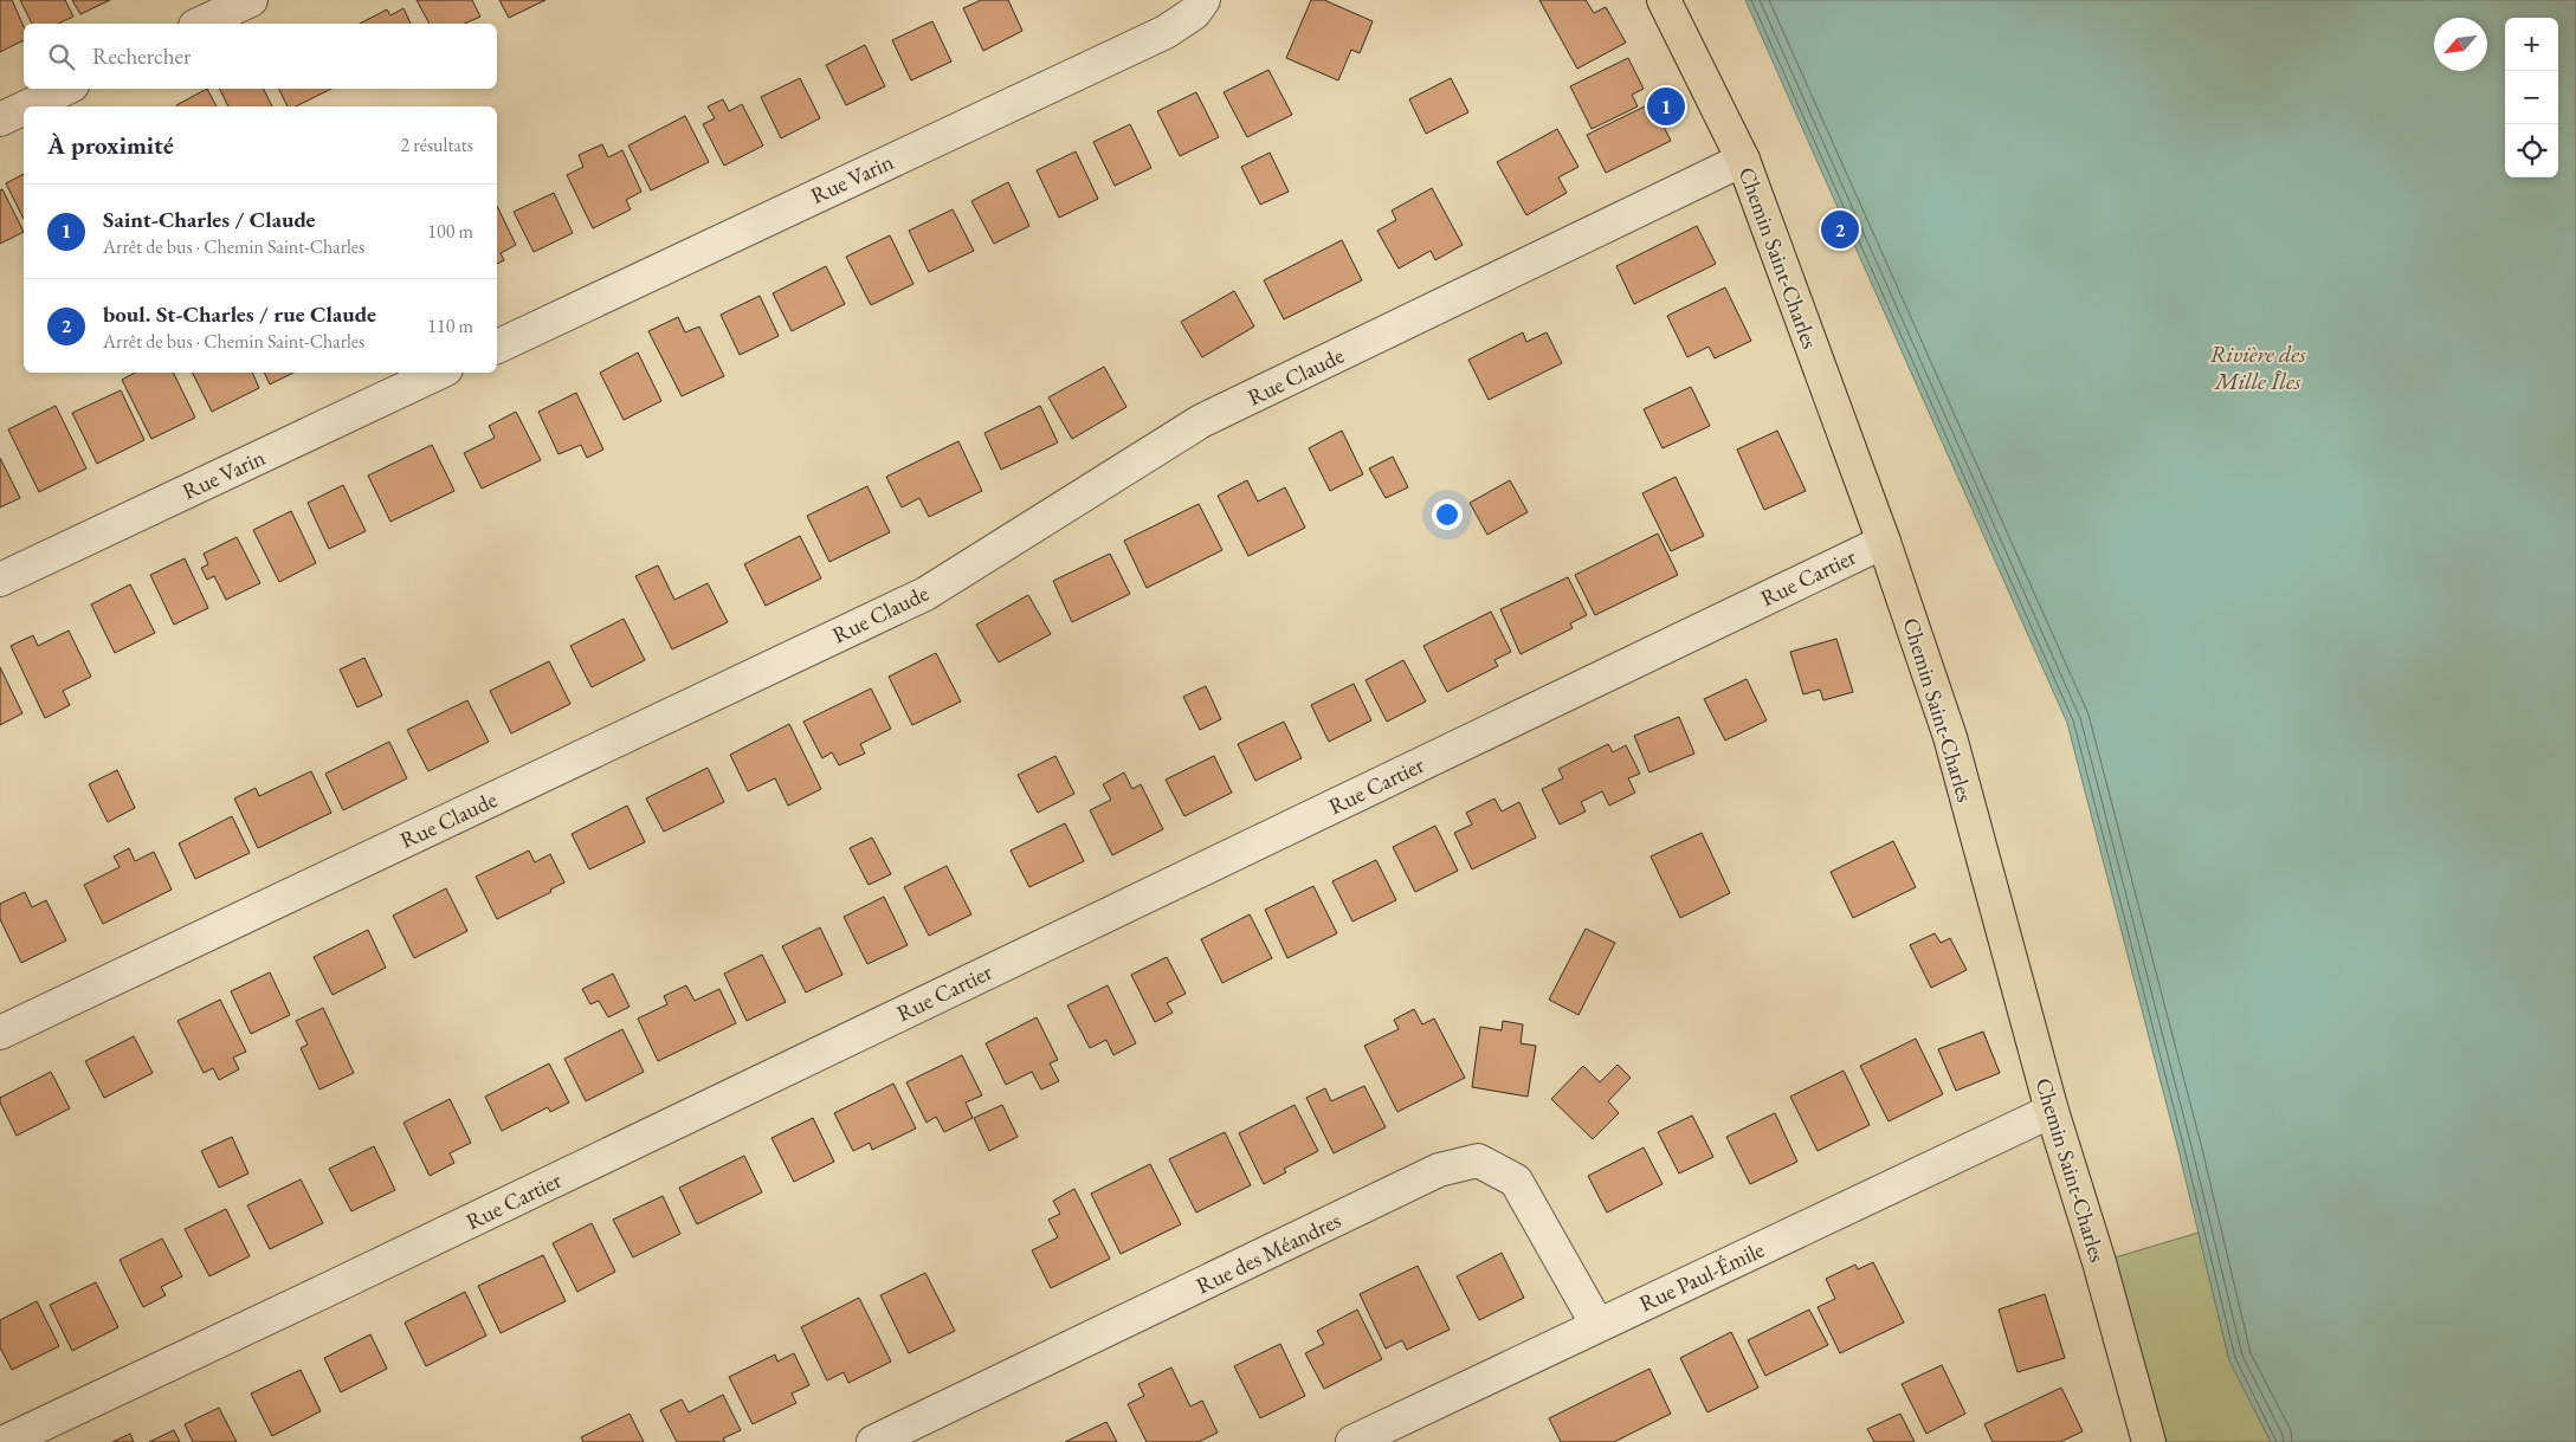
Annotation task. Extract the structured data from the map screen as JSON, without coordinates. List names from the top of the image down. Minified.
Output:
{"streets":{"main road":["Chemin Saint-Charles"],"street":["Rue Varin","Rue Claude","Rue Cartier","Rue des Méandres","Rue Paul-Émile"]},"crossings":[["Chemin Saint-Charles","Rue Claude"],["Chemin Saint-Charles","Rue Cartier"],["Chemin Saint-Charles","Rue Paul-Émile"],["Rue des Méandres","Rue Paul-Émile"]],"water":["Rivière des Mille Îles"],"north":"bottom left","page":{"map_buttons":["+","−"],"search":"Rechercher","pins":["1","2"],"heading":["À proximité","2 résultats"],"list":[{"mark":"1","name":"Saint-Charles / Claude","note":"Arrêt de bus · Chemin Saint-Charles","value":"100 m"},{"mark":"2","name":"boul. St-Charles / rue Claude","note":"Arrêt de bus · Chemin Saint-Charles","value":"110 m"}]}}
